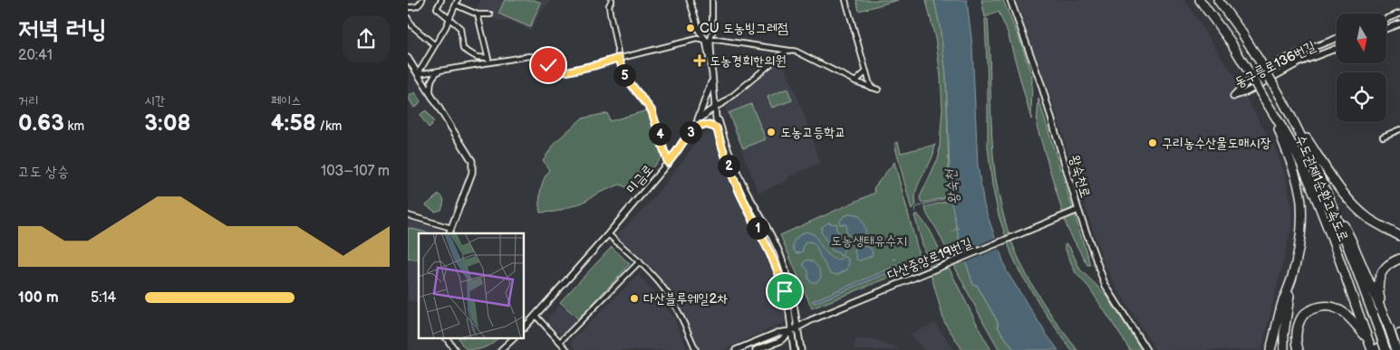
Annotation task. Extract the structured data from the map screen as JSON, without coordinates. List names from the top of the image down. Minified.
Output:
{"streets":{"highway":["수도권제1순환고속도로"],"street":["동구릉로136번길","왕숙천로","미금로","다산중앙로19번길"]},"crossings":[["왕숙천로","다산중앙로19번길"]],"water":["왕숙천"],"parks":["도농생태유수지"],"places":{"other":["CU 도농빙그레점","도농고등학교","구리농수산물도매시장","다산블루웨일2차"],"health":["도농경희한의원"]},"north":"bottom","page":{"heading":["저녁 러닝","20:41"],"pins":["5","3","4","2","1"],"stats":[["거리","0.63 km"],["시간","3:08"],["페이스","4:58 /km"]],"chart":["고도 상승","103–107 m"],"list":[{"name":"100 m","note":"5:14"}]}}
